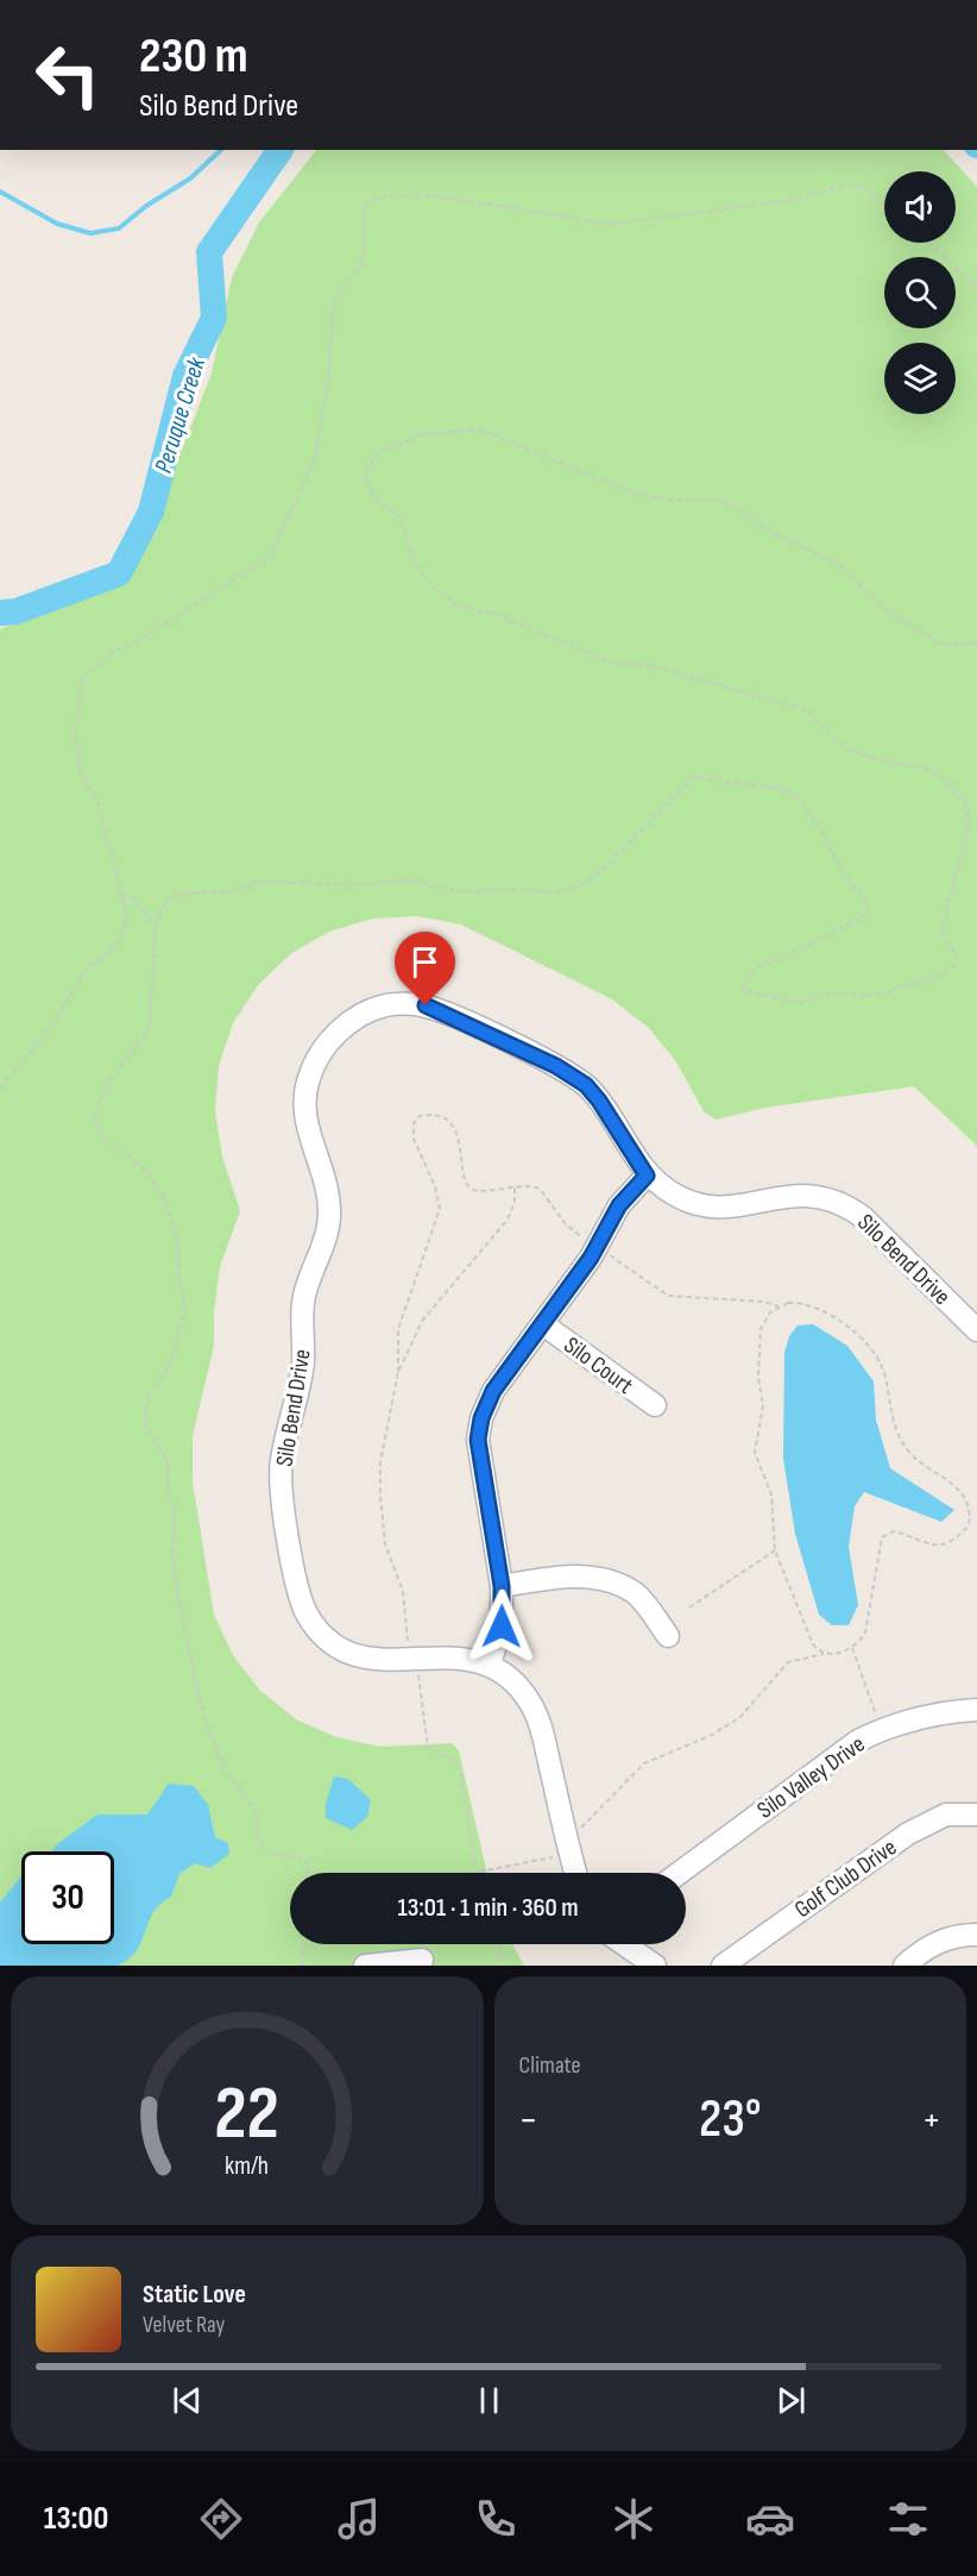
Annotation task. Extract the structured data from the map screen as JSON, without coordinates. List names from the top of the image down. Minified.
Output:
{"streets":{"street":["Silo Bend Drive","Silo Court","Silo Valley Drive","Golf Club Drive"]},"water":["Peruque Creek"],"page":{"turn":["230 m","Silo Bend Drive"],"limit":"30","trip":"13:01 · 1 min · 360 m","tile":"Climate","heat":["−","23°","+"],"song":["Static Love","Velvet Ray"],"tabs":"13:00","gauge":["22","km/h"]}}
